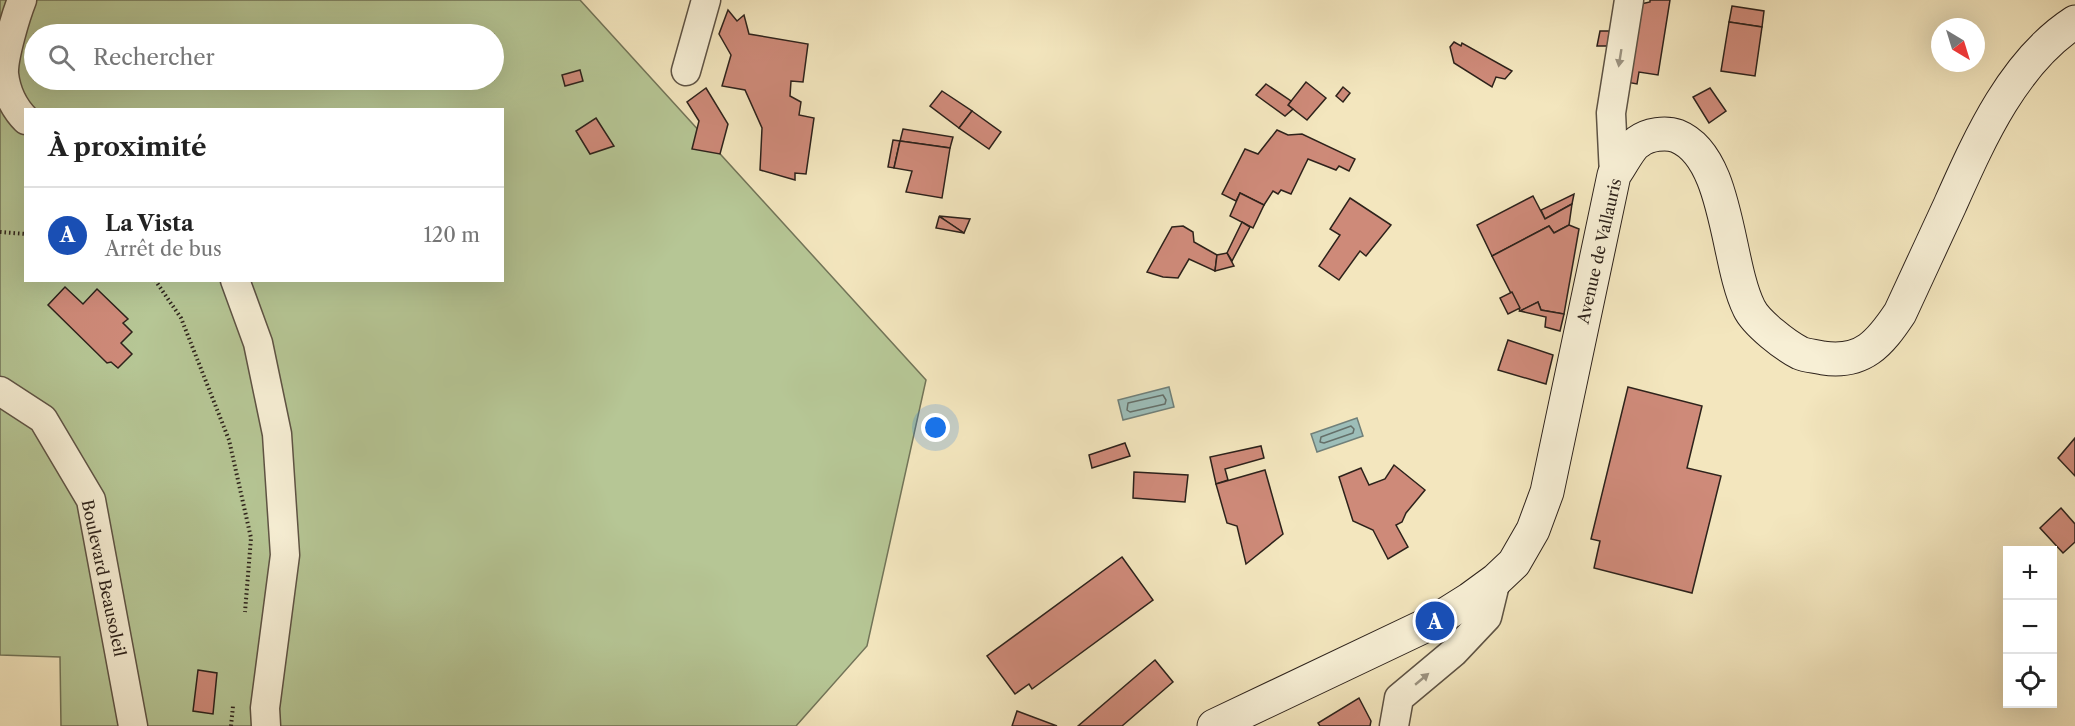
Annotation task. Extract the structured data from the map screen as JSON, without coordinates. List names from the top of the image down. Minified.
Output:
{"streets":{"main road":["Avenue de Vallauris"],"street":["Boulevard Beausoleil"]},"north":"bottom right","page":{"search":"Rechercher","heading":"À proximité","list":[{"mark":"A","name":"La Vista","note":"Arrêt de bus","value":"120 m"}],"map_buttons":["+","−"],"pins":"A"}}
